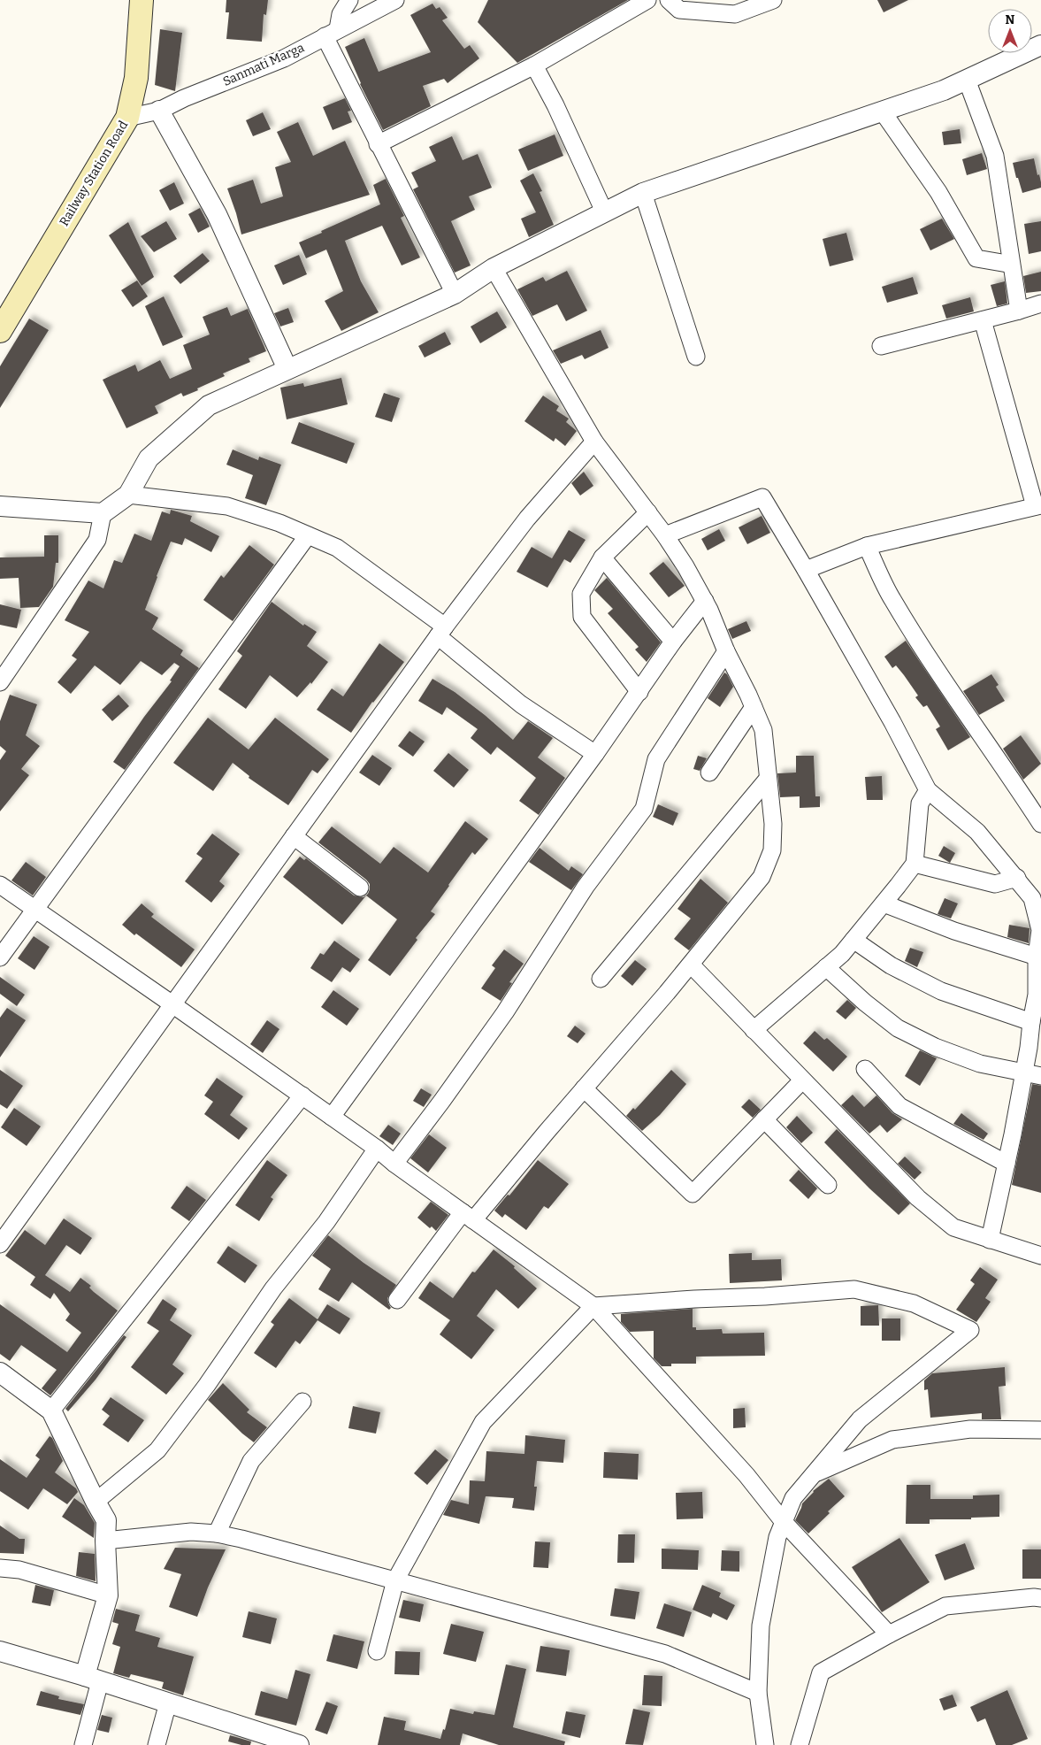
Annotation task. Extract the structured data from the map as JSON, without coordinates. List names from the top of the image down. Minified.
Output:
{"streets":{"main road":["Railway Station Road"],"street":["Sanmati Marga"]},"crossings":[["Sanmati Marga","Railway Station Road"]],"north":"top"}
